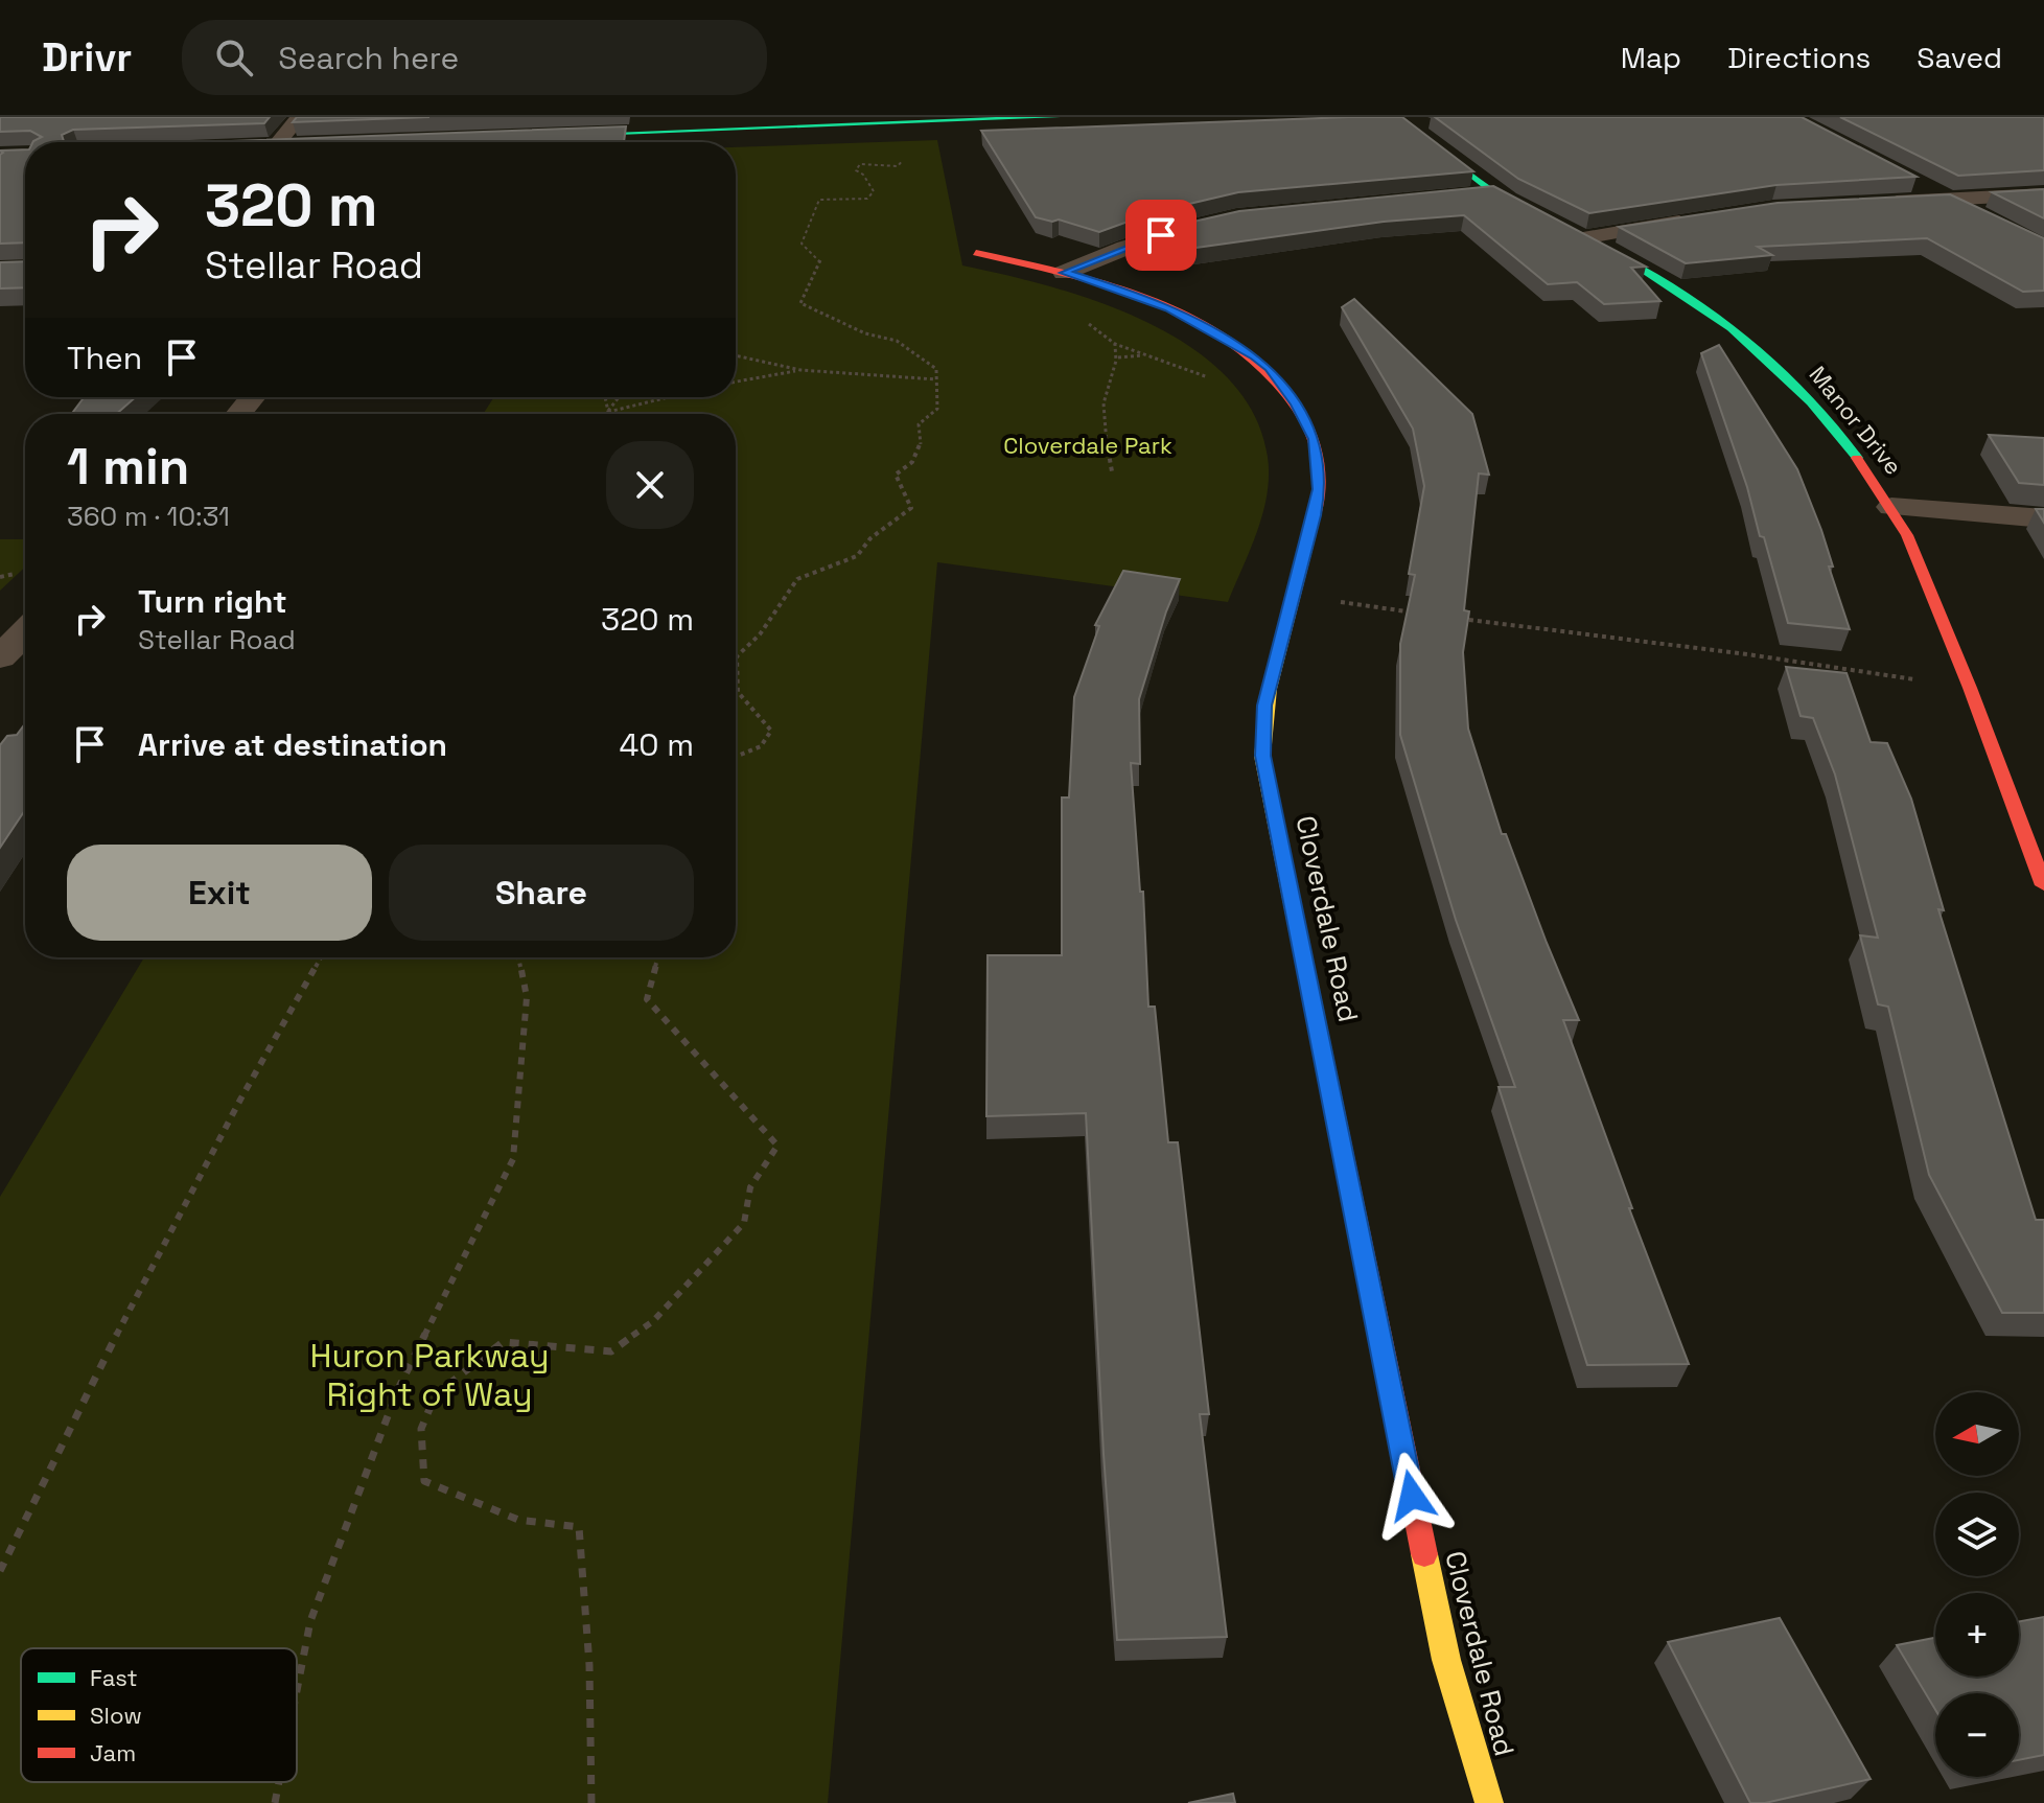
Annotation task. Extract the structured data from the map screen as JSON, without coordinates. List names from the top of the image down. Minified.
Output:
{"streets":{"street":["Manor Drive","Cloverdale Road"]},"parks":["Cloverdale Park","Huron Parkway Right of Way"],"legend":["Fast","Slow","Jam"],"north":"left","page":{"header":"Drivr","search":"Search here","nav":["Map","Directions","Saved"],"turn":["320 m","Stellar Road"],"then":"Then","heading":["1 min","360 m · 10:31"],"list":[{"name":"Turn right","note":"Stellar Road","value":"320 m"},{"name":"Arrive at destination","value":"40 m"}],"buttons":["Exit","Share"],"map_buttons":["+","−"]}}
